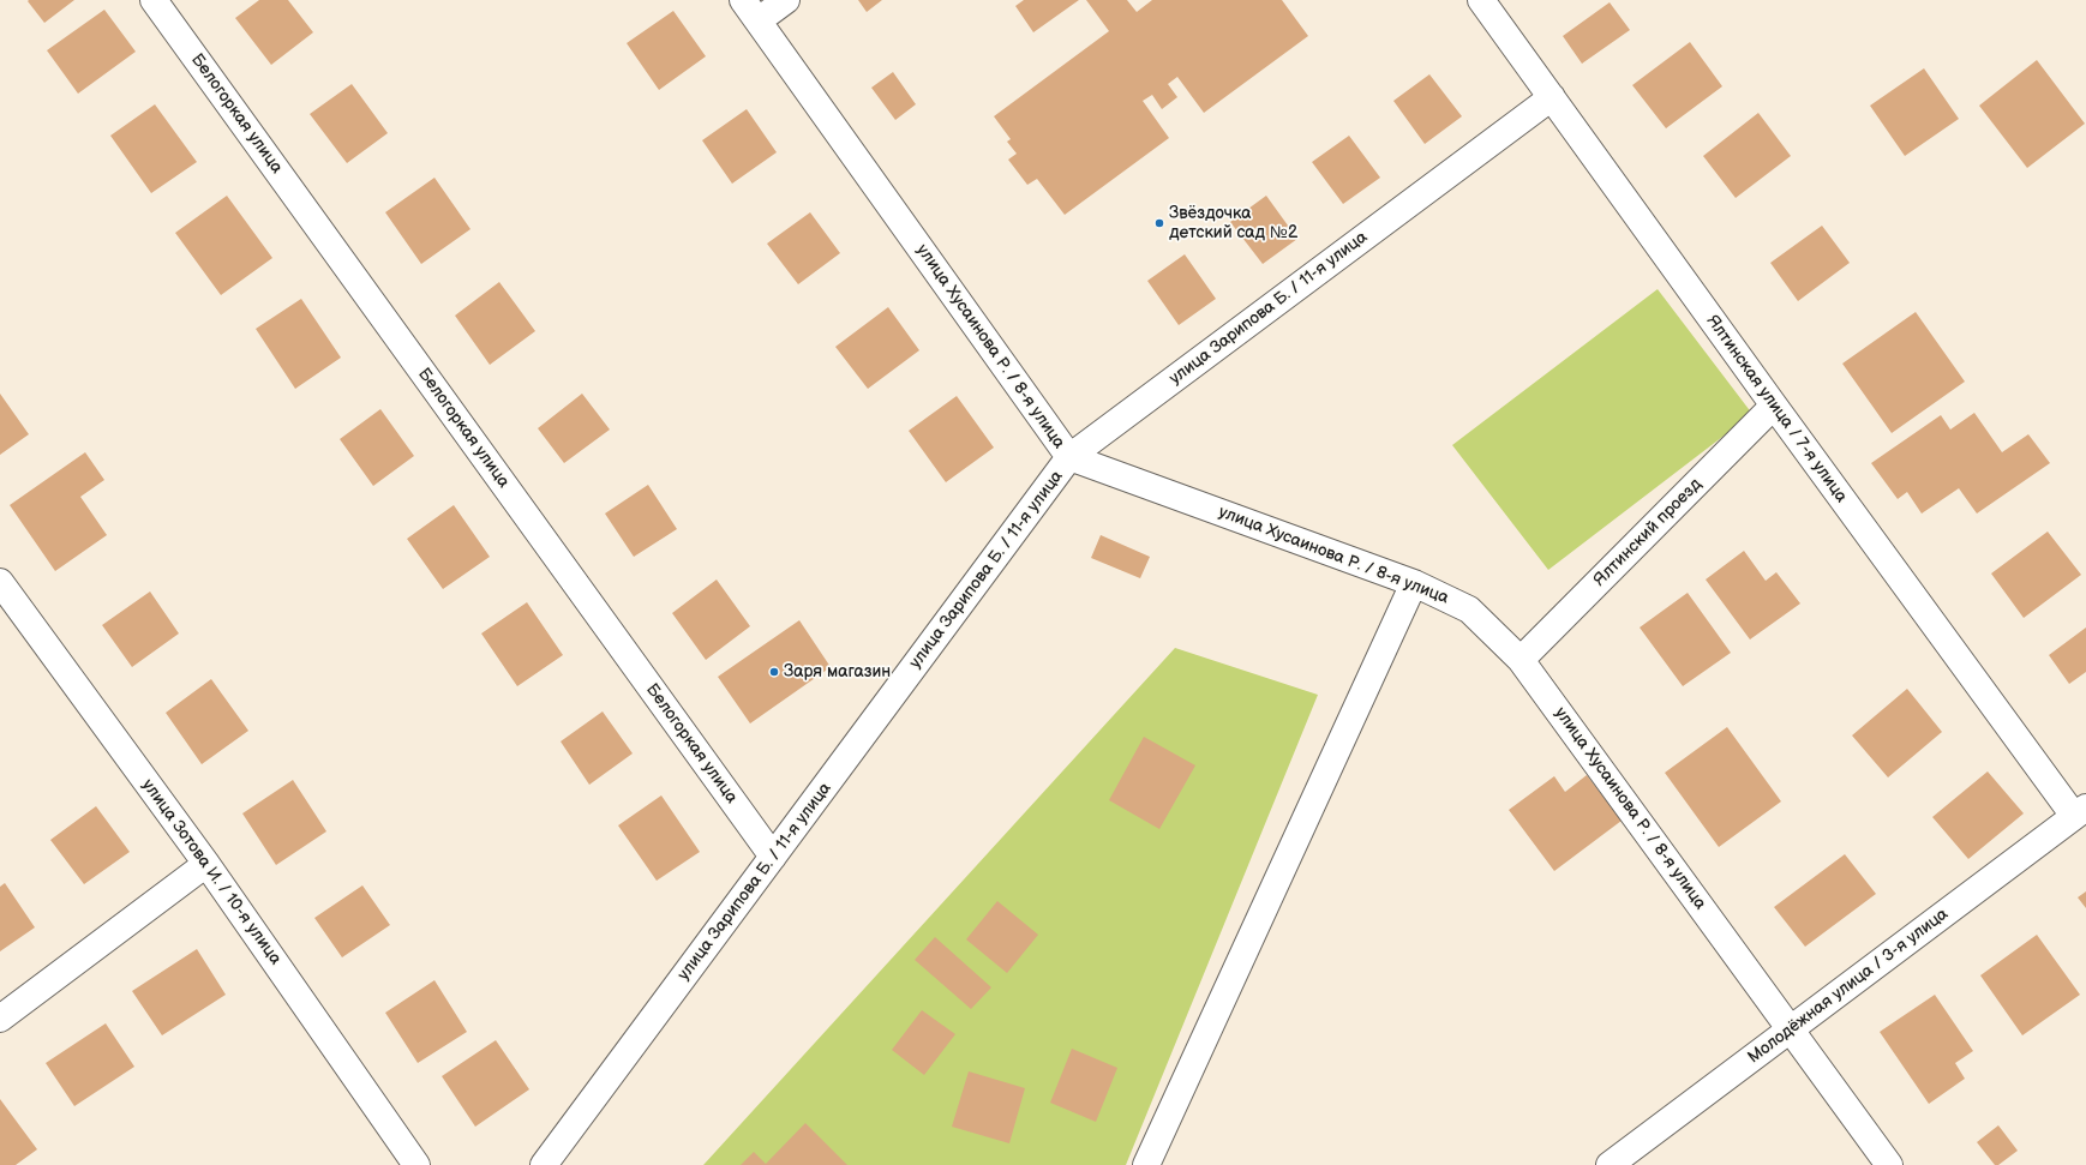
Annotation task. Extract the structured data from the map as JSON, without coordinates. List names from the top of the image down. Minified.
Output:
{"streets":{"street":["Белогоркая улица","улица Зарипова Б. / 11-я улица","улица Хусаинова Р. / 8-я улица","Ялтинская улица / 7-я улица","Ялтинский проезд","улица Зотова И. / 10-я улица","Молодёжная улица / 3-я улица"]},"crossings":[["Белогоркая улица","улица Зарипова Б. / 11-я улица"],["улица Зарипова Б. / 11-я улица","улица Хусаинова Р. / 8-я улица"],["улица Зарипова Б. / 11-я улица","Ялтинская улица / 7-я улица"],["улица Хусаинова Р. / 8-я улица","Ялтинский проезд"],["улица Хусаинова Р. / 8-я улица","Молодёжная улица / 3-я улица"],["Ялтинская улица / 7-я улица","Ялтинский проезд"],["Ялтинская улица / 7-я улица","Молодёжная улица / 3-я улица"]],"places":["Звёздочка детский сад №2","Заря магазин"]}
